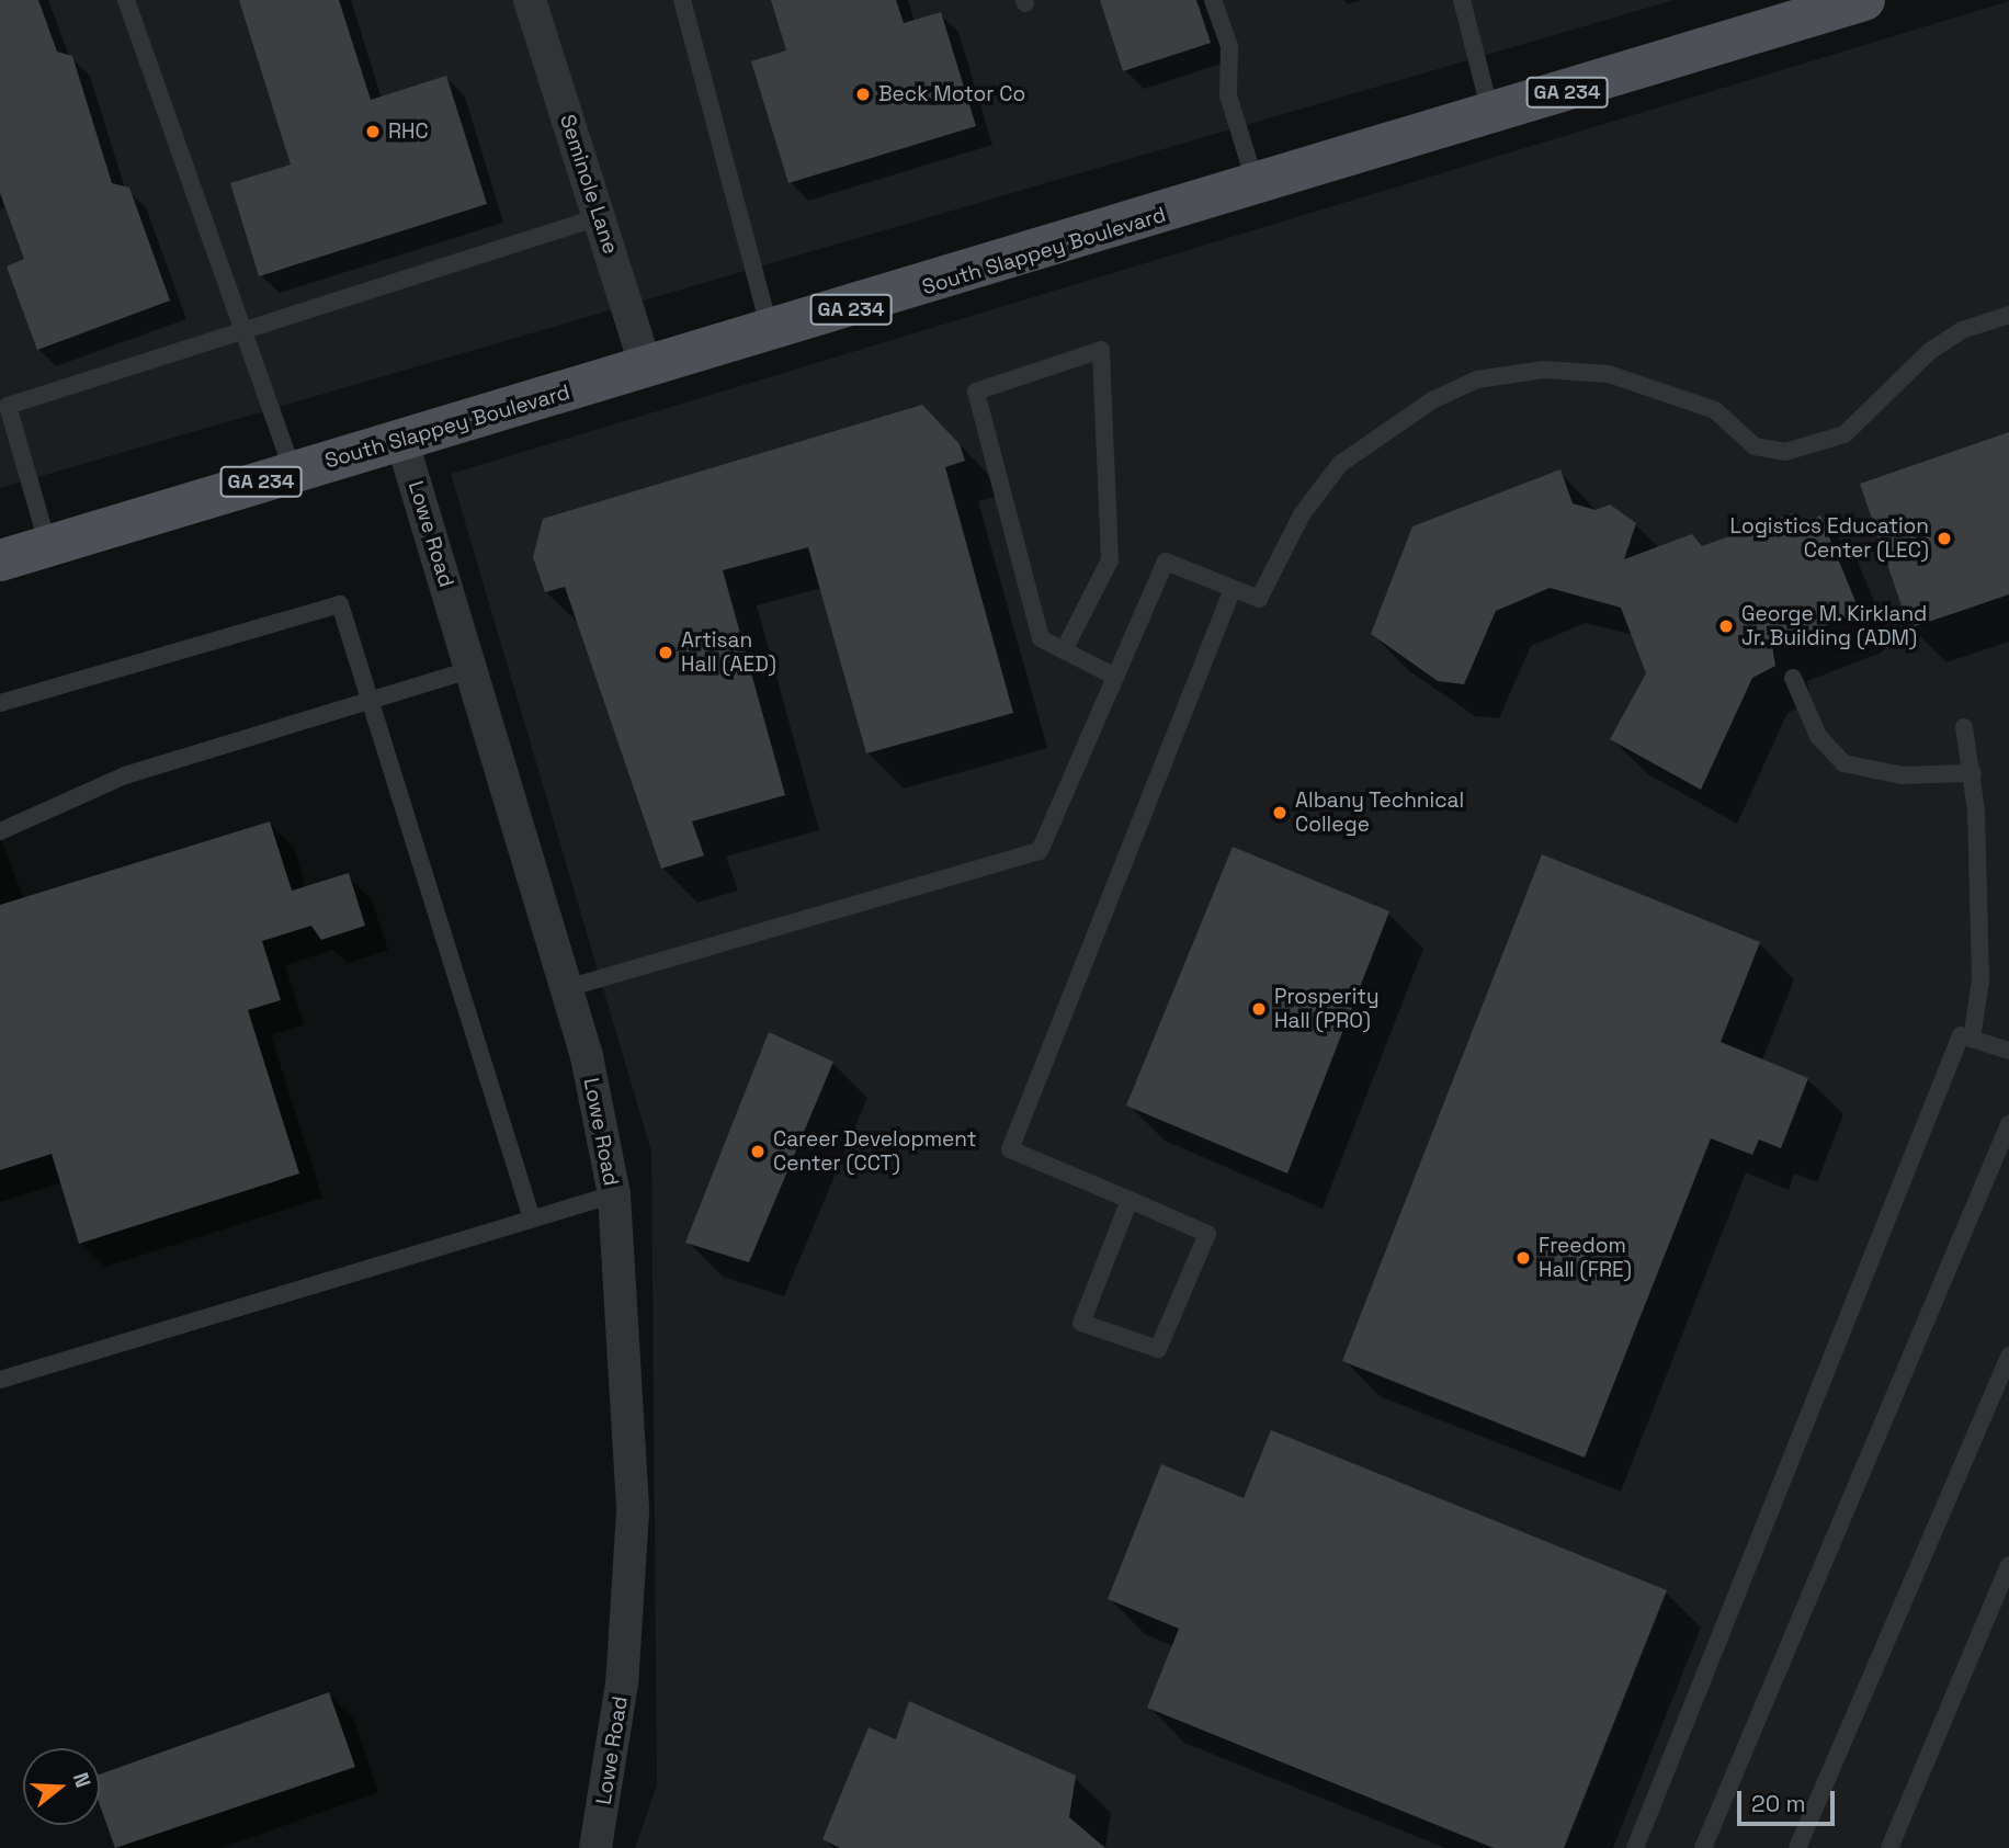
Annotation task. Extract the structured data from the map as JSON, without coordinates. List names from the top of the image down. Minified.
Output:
{"streets":{"main road":["GA 234","South Slappey Boulevard"],"street":["Seminole Lane","Lowe Road"]},"crossings":[["Seminole Lane","South Slappey Boulevard"],["South Slappey Boulevard","Lowe Road"]],"places":["Beck Motor Co","RHC","Logistics Education Center (LEC)","George M. Kirkland Jr. Building (ADM)","Artisan Hall (AED)","Albany Technical College","Prosperity Hall (PRO)","Career Development Center (CCT)","Freedom Hall (FRE)"],"scale_bar":"20 m","north":"right"}
